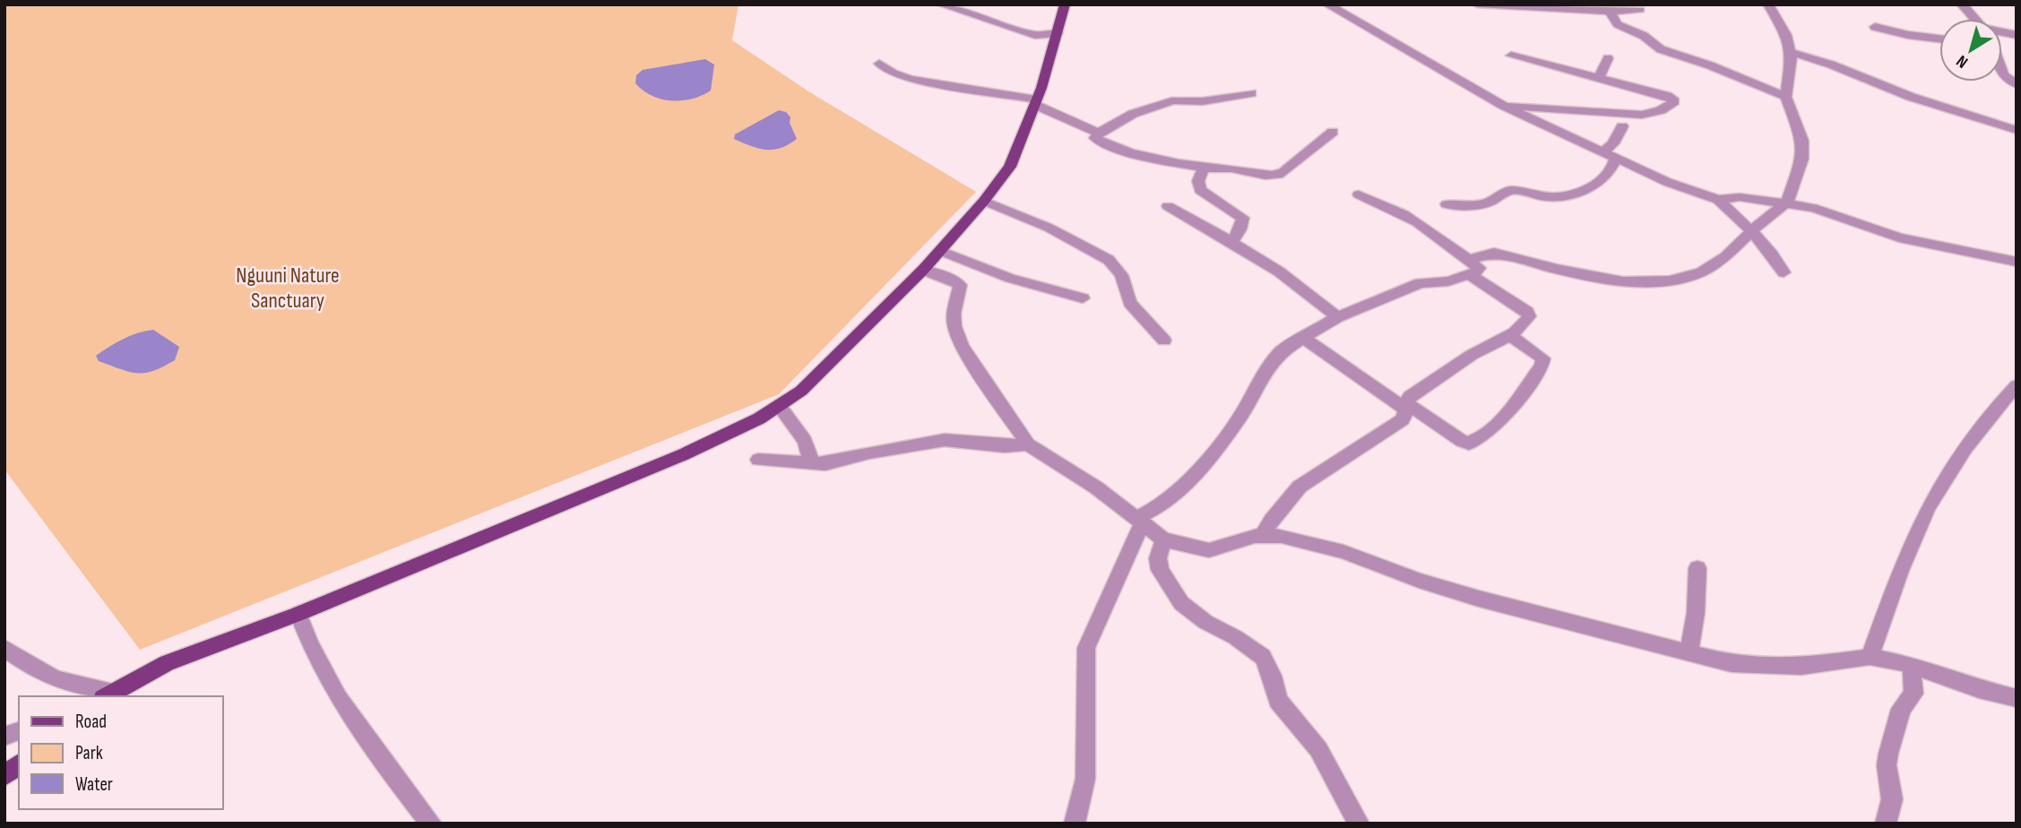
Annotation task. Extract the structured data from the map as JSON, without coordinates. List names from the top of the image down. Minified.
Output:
{"parks":["Nguuni Nature Sanctuary"],"legend":["Road","Park","Water"],"north":"bottom left"}
